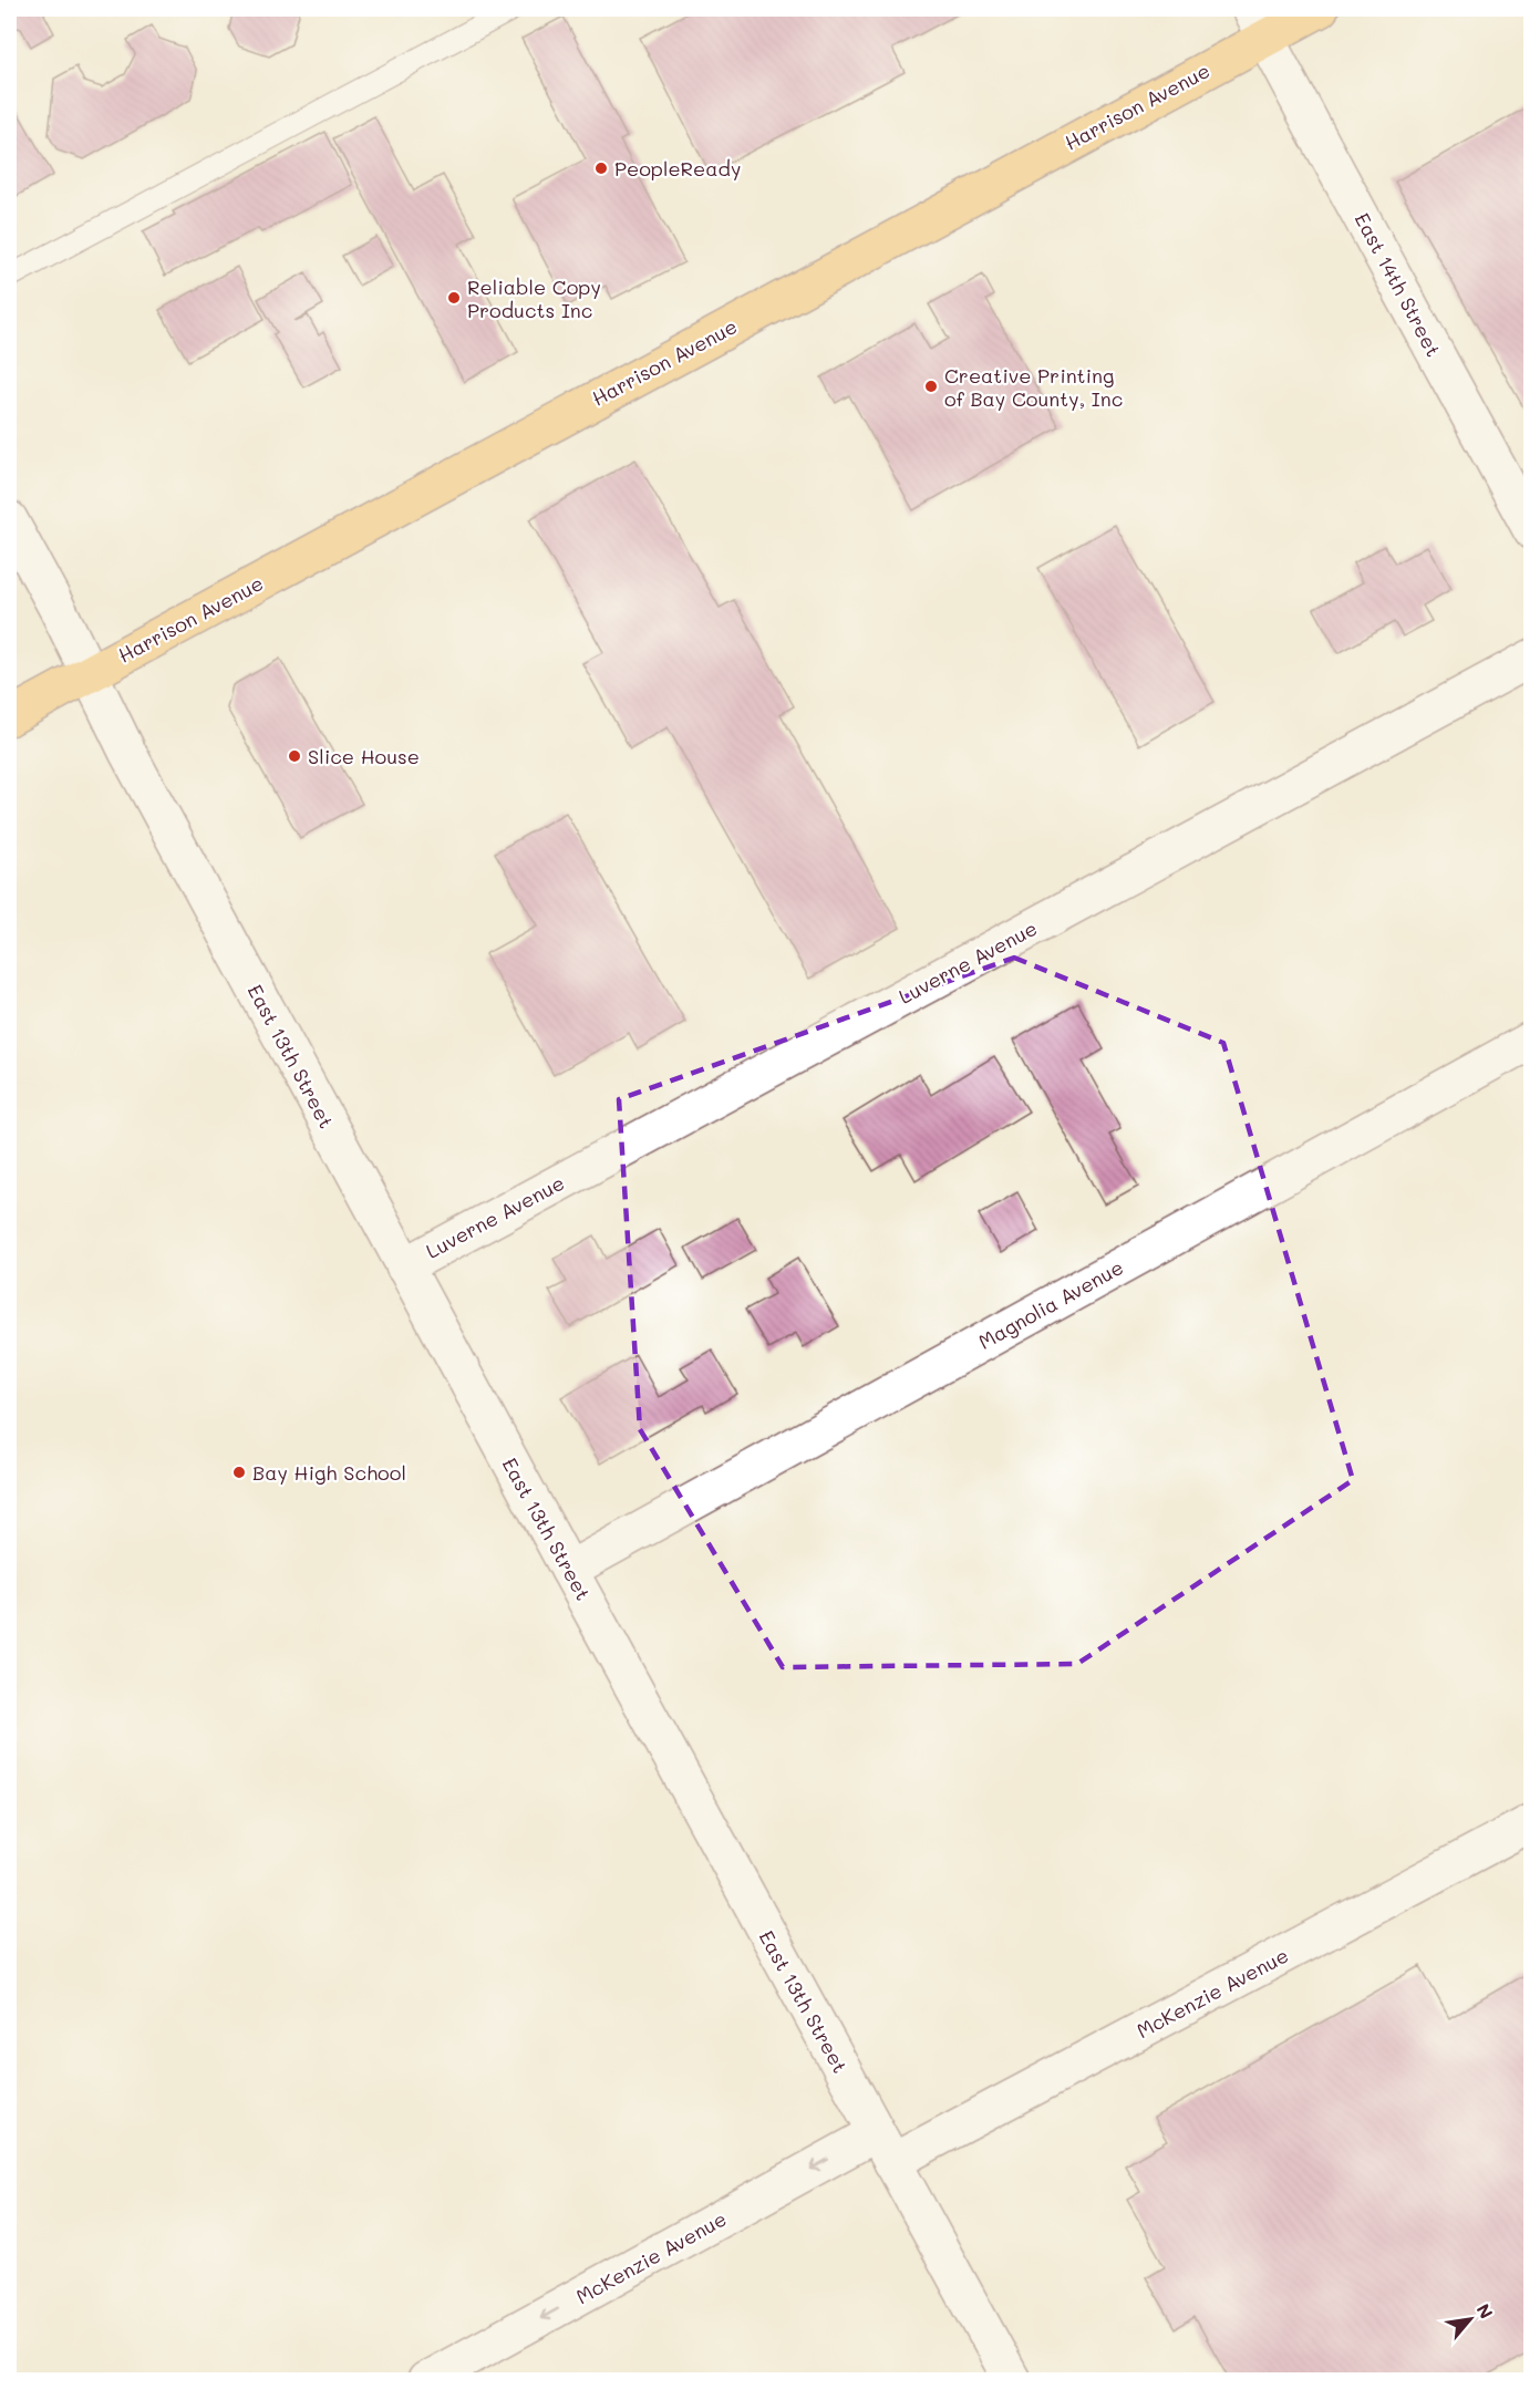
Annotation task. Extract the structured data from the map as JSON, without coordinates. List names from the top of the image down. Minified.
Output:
{"streets":{"main road":["Harrison Avenue"],"street":["East 14th Street","Luverne Avenue","East 13th Street","Magnolia Avenue","McKenzie Avenue"]},"crossings":[["Harrison Avenue","East 14th Street"],["Harrison Avenue","East 13th Street"],["Luverne Avenue","East 13th Street"],["East 13th Street","Magnolia Avenue"],["East 13th Street","McKenzie Avenue"]],"one_way":["McKenzie Avenue"],"places":["PeopleReady","Reliable Copy Products Inc","Creative Printing of Bay County, Inc","Slice House","Bay High School"],"north":"top right"}
